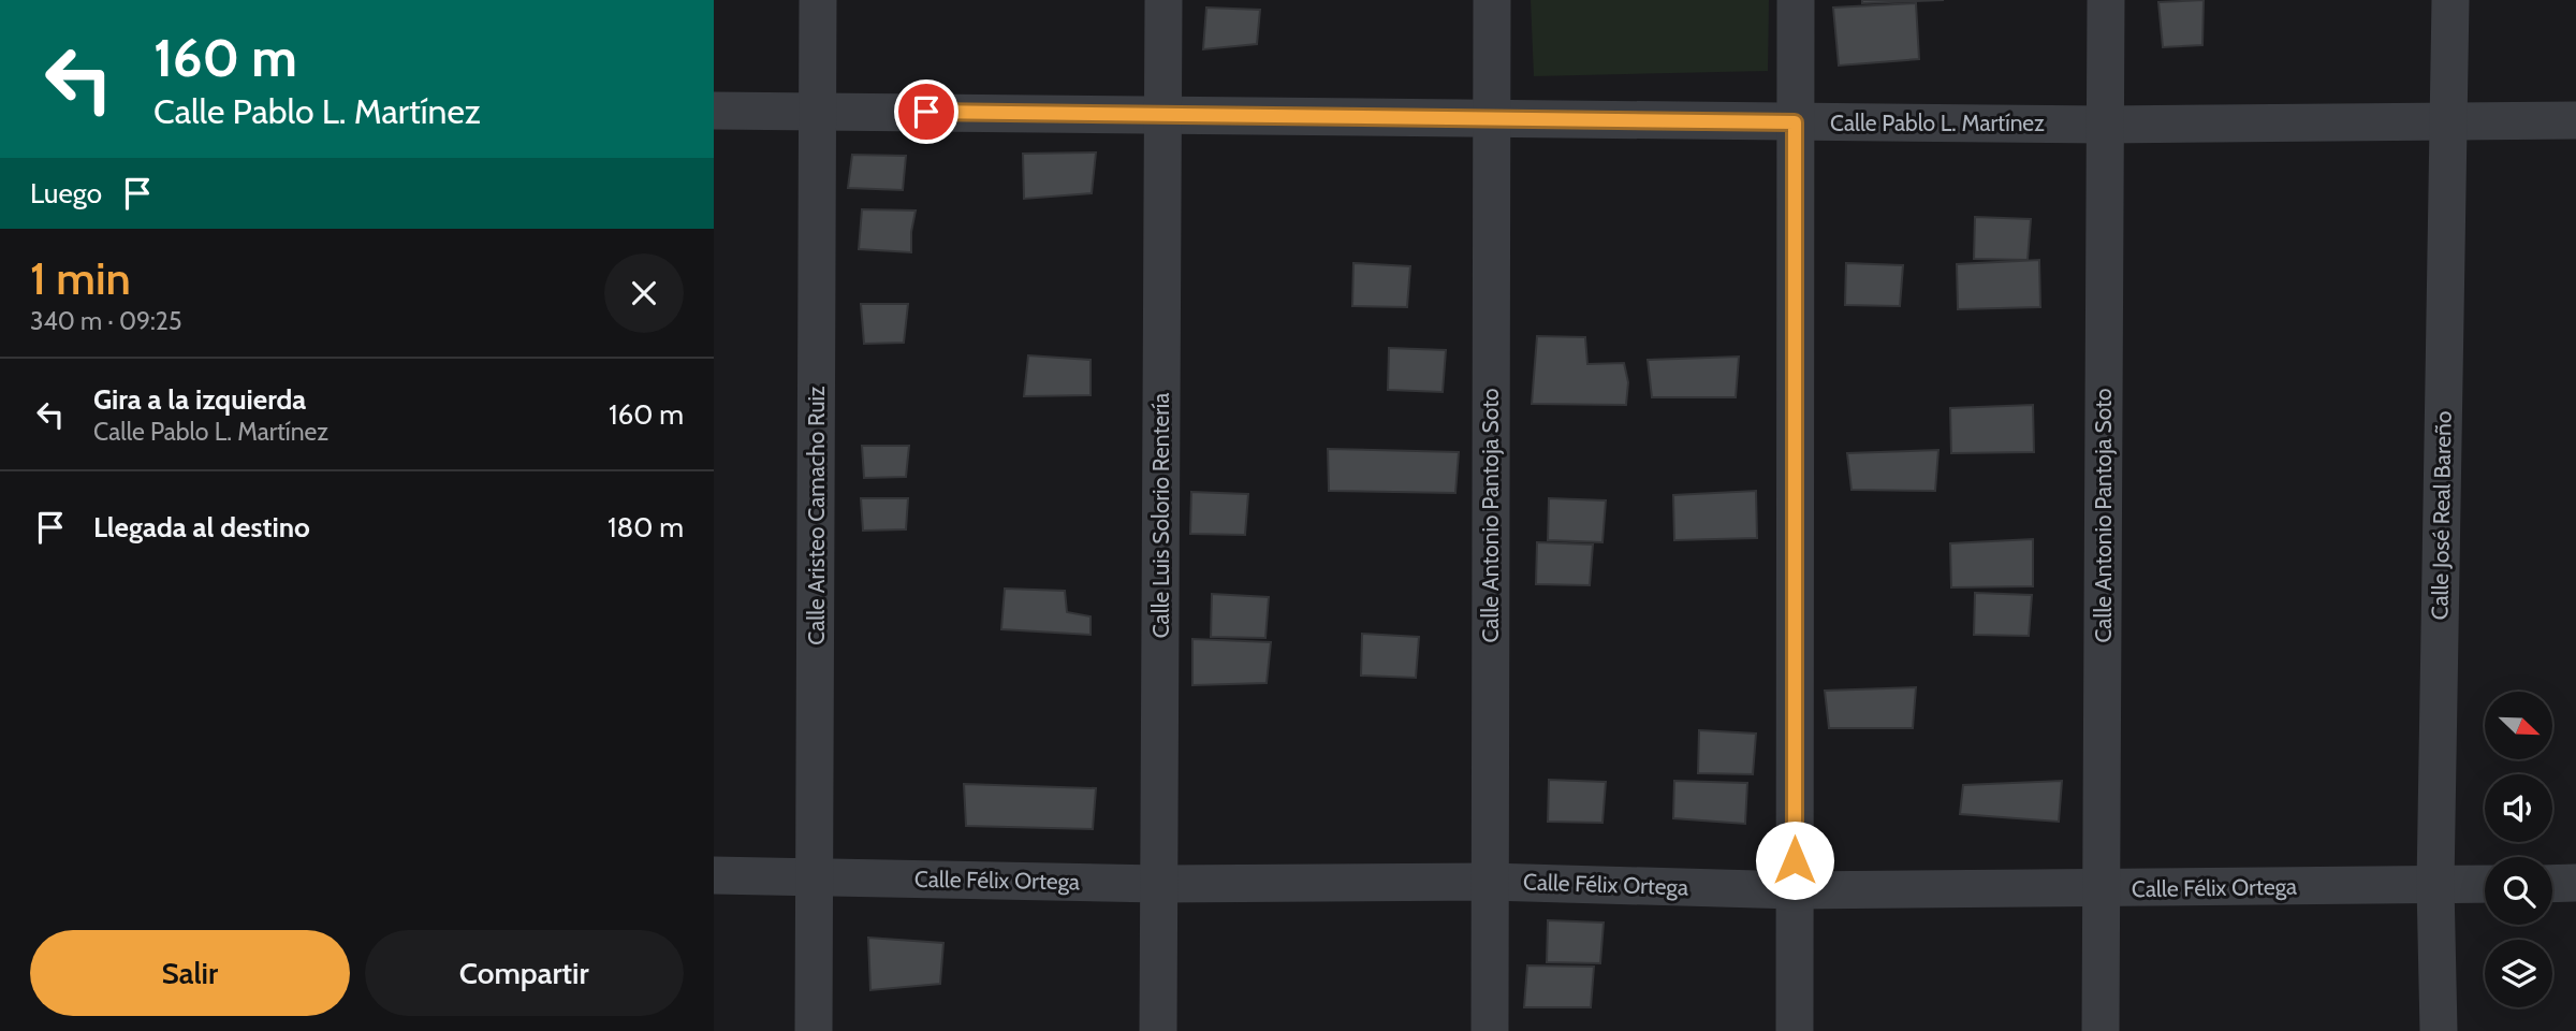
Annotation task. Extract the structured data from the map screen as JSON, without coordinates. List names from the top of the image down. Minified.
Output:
{"streets":{"street":["Calle Pablo L. Martínez","Calle Aristeo Camacho Ruiz","Calle Luis Solorio Rentería","Calle Antonio Pantoja Soto","Calle José Real Bareño","Calle Félix Ortega"]},"crossings":[["Calle Pablo L. Martínez","Calle Aristeo Camacho Ruiz"],["Calle Pablo L. Martínez","Calle Luis Solorio Rentería"],["Calle Pablo L. Martínez","Calle Antonio Pantoja Soto"],["Calle Pablo L. Martínez","Calle José Real Bareño"],["Calle Aristeo Camacho Ruiz","Calle Félix Ortega"],["Calle Luis Solorio Rentería","Calle Félix Ortega"],["Calle Antonio Pantoja Soto","Calle Félix Ortega"],["Calle José Real Bareño","Calle Félix Ortega"]],"north":"bottom right","page":{"turn":["160 m","Calle Pablo L. Martínez"],"then":"Luego","heading":["1 min","340 m · 09:25"],"list":[{"name":"Gira a la izquierda","note":"Calle Pablo L. Martínez","value":"160 m"},{"name":"Llegada al destino","value":"180 m"}],"buttons":["Salir","Compartir"]}}
